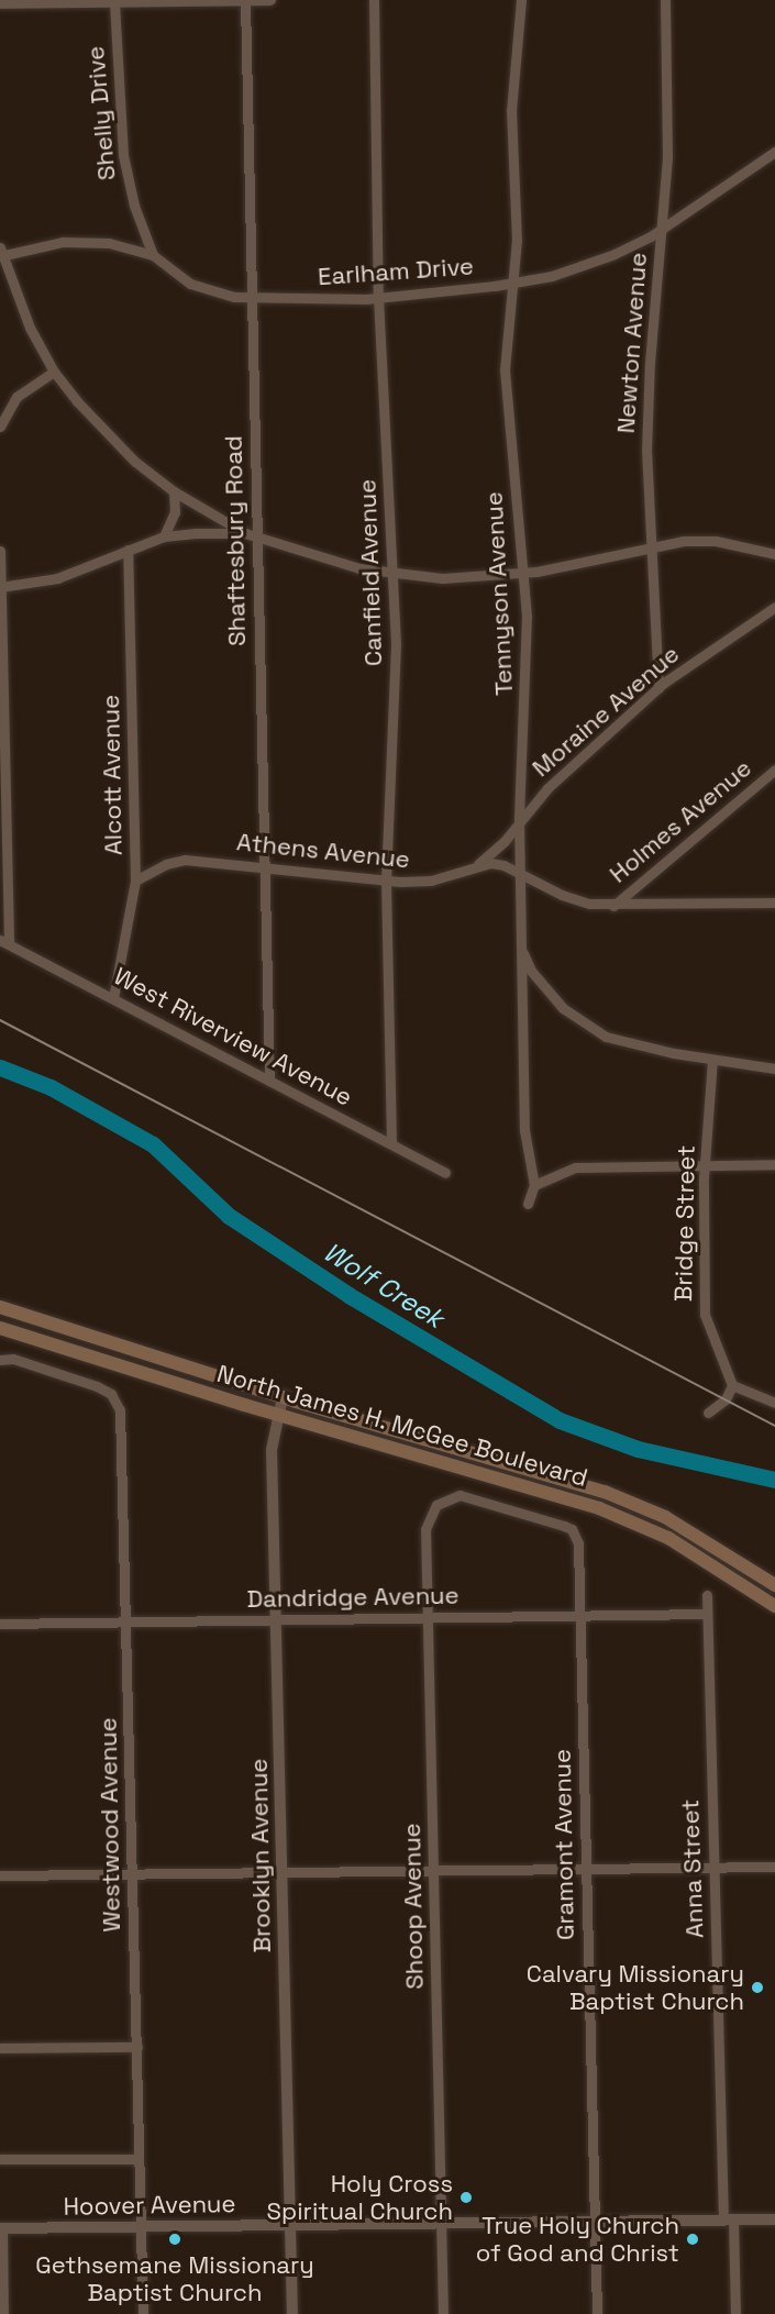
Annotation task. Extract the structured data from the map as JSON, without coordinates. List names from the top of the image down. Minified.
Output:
{"streets":{"main road":["North James H. McGee Boulevard"],"street":["Shelly Drive","Earlham Drive","Newton Avenue","Shaftesbury Road","Canfield Avenue","Tennyson Avenue","Moraine Avenue","Alcott Avenue","Holmes Avenue","Athens Avenue","West Riverview Avenue","Bridge Street","Dandridge Avenue","Westwood Avenue","Gramont Avenue","Brooklyn Avenue","Anna Street","Shoop Avenue","Hoover Avenue"]},"crossings":[["Shelly Drive","Earlham Drive"],["Earlham Drive","Newton Avenue"],["Earlham Drive","Shaftesbury Road"],["Earlham Drive","Canfield Avenue"],["Earlham Drive","Tennyson Avenue"],["Newton Avenue","Moraine Avenue"],["Shaftesbury Road","Athens Avenue"],["Shaftesbury Road","West Riverview Avenue"],["Canfield Avenue","Athens Avenue"],["Canfield Avenue","West Riverview Avenue"],["Tennyson Avenue","Moraine Avenue"],["Tennyson Avenue","Athens Avenue"],["Moraine Avenue","Athens Avenue"],["Alcott Avenue","Athens Avenue"],["Alcott Avenue","West Riverview Avenue"],["Holmes Avenue","Athens Avenue"],["North James H. McGee Boulevard","Brooklyn Avenue"],["Dandridge Avenue","Westwood Avenue"],["Dandridge Avenue","Gramont Avenue"],["Dandridge Avenue","Brooklyn Avenue"],["Dandridge Avenue","Anna Street"],["Dandridge Avenue","Shoop Avenue"],["Westwood Avenue","Hoover Avenue"],["Gramont Avenue","Shoop Avenue"],["Gramont Avenue","Hoover Avenue"],["Brooklyn Avenue","Hoover Avenue"],["Anna Street","Hoover Avenue"],["Shoop Avenue","Hoover Avenue"]],"water":["Wolf Creek"],"places":["Calvary Missionary Baptist Church","Holy Cross Spiritual Church","Gethsemane Missionary Baptist Church","True Holy Church of God and Christ"]}
